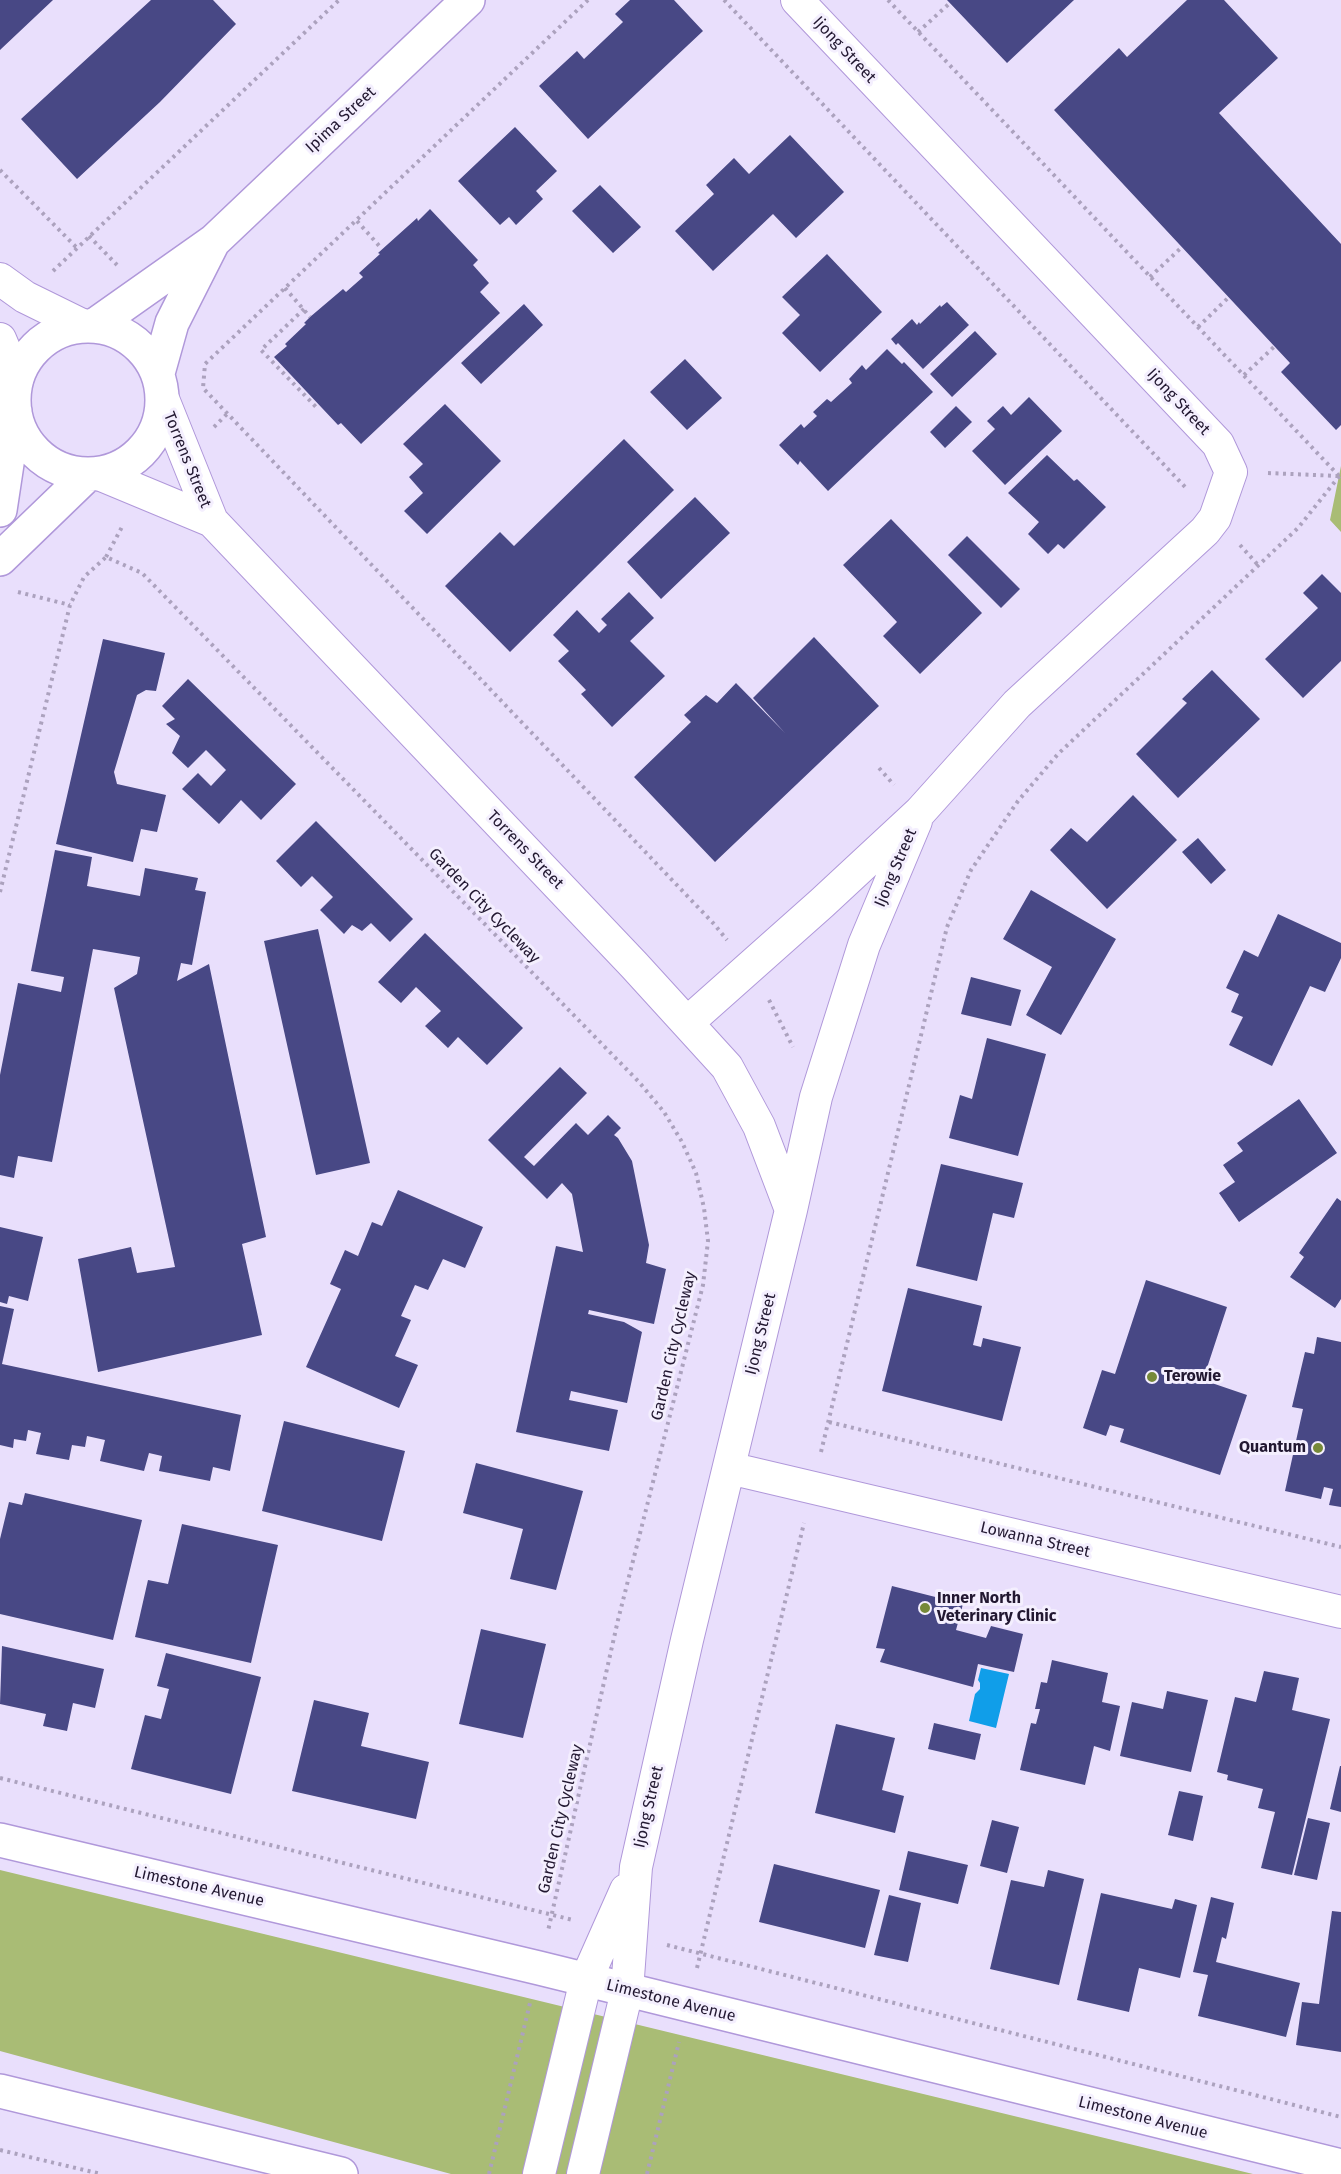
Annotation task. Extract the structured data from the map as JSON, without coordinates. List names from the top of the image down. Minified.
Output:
{"streets":{"main road":["Ipima Street","Limestone Avenue"],"street":["Ijong Street","Torrens Street","Lowanna Street"],"path":["Garden City Cycleway"]},"crossings":[["Ijong Street","Torrens Street"],["Ijong Street","Lowanna Street"],["Ijong Street","Limestone Avenue"],["Ipima Street","Torrens Street"],["Garden City Cycleway","Limestone Avenue"]],"places":["Terowie","Quantum","Inner North Veterinary Clinic"]}
